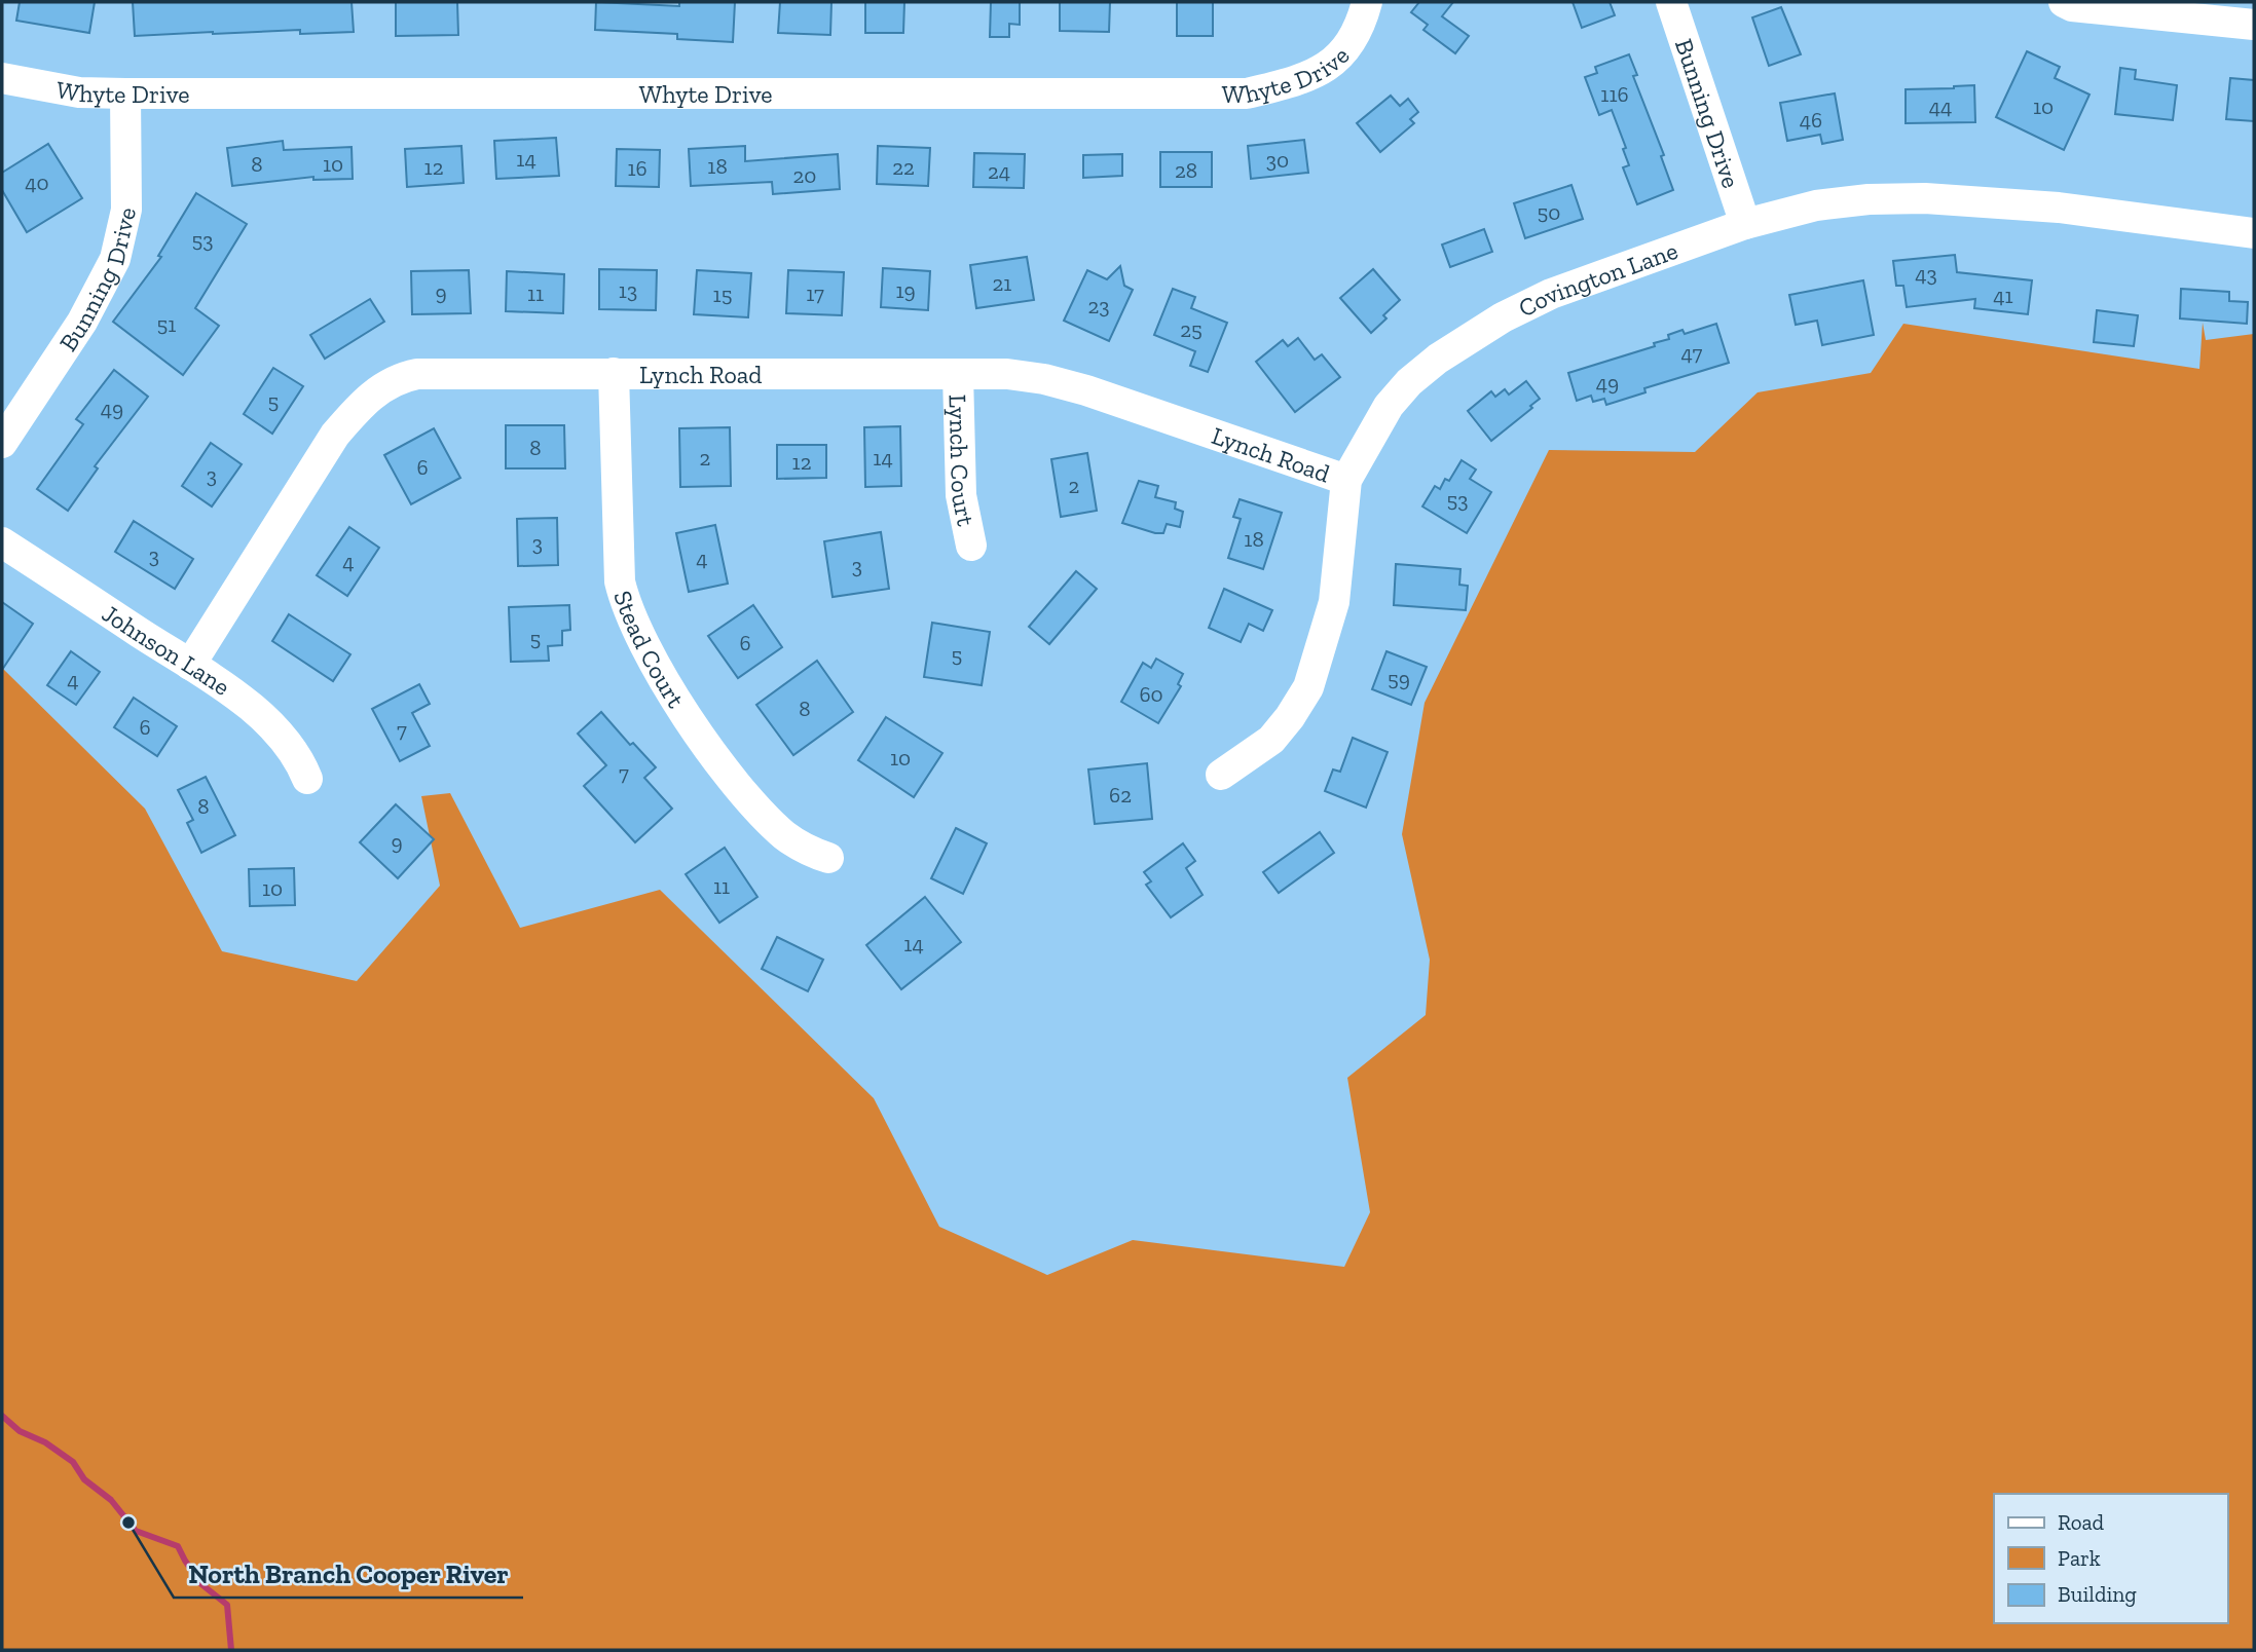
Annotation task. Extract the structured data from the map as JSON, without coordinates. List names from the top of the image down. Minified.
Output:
{"streets":{"street":["Whyte Drive","Bunning Drive","Covington Lane","Lynch Road","Lynch Court","Stead Court","Johnson Lane"]},"crossings":[["Whyte Drive","Bunning Drive"],["Bunning Drive","Covington Lane"],["Covington Lane","Lynch Road"],["Lynch Road","Lynch Court"],["Lynch Road","Stead Court"],["Lynch Road","Johnson Lane"]],"places":["North Branch Cooper River"],"house_numbers":["116","44","10","46","14","30","8","10","18","12","22","16","28","24","20","40","50","53","43","21","13","19","9","11","17","15","41","23","51","25","47","49","5","49","8","2","14","12","6","3","2","53","18","3","3","4","4","3","5","6","5","59","4","60","8","6","7","10","7","62","8","9","11","10","14"],"legend":["Road","Park","Building"]}
